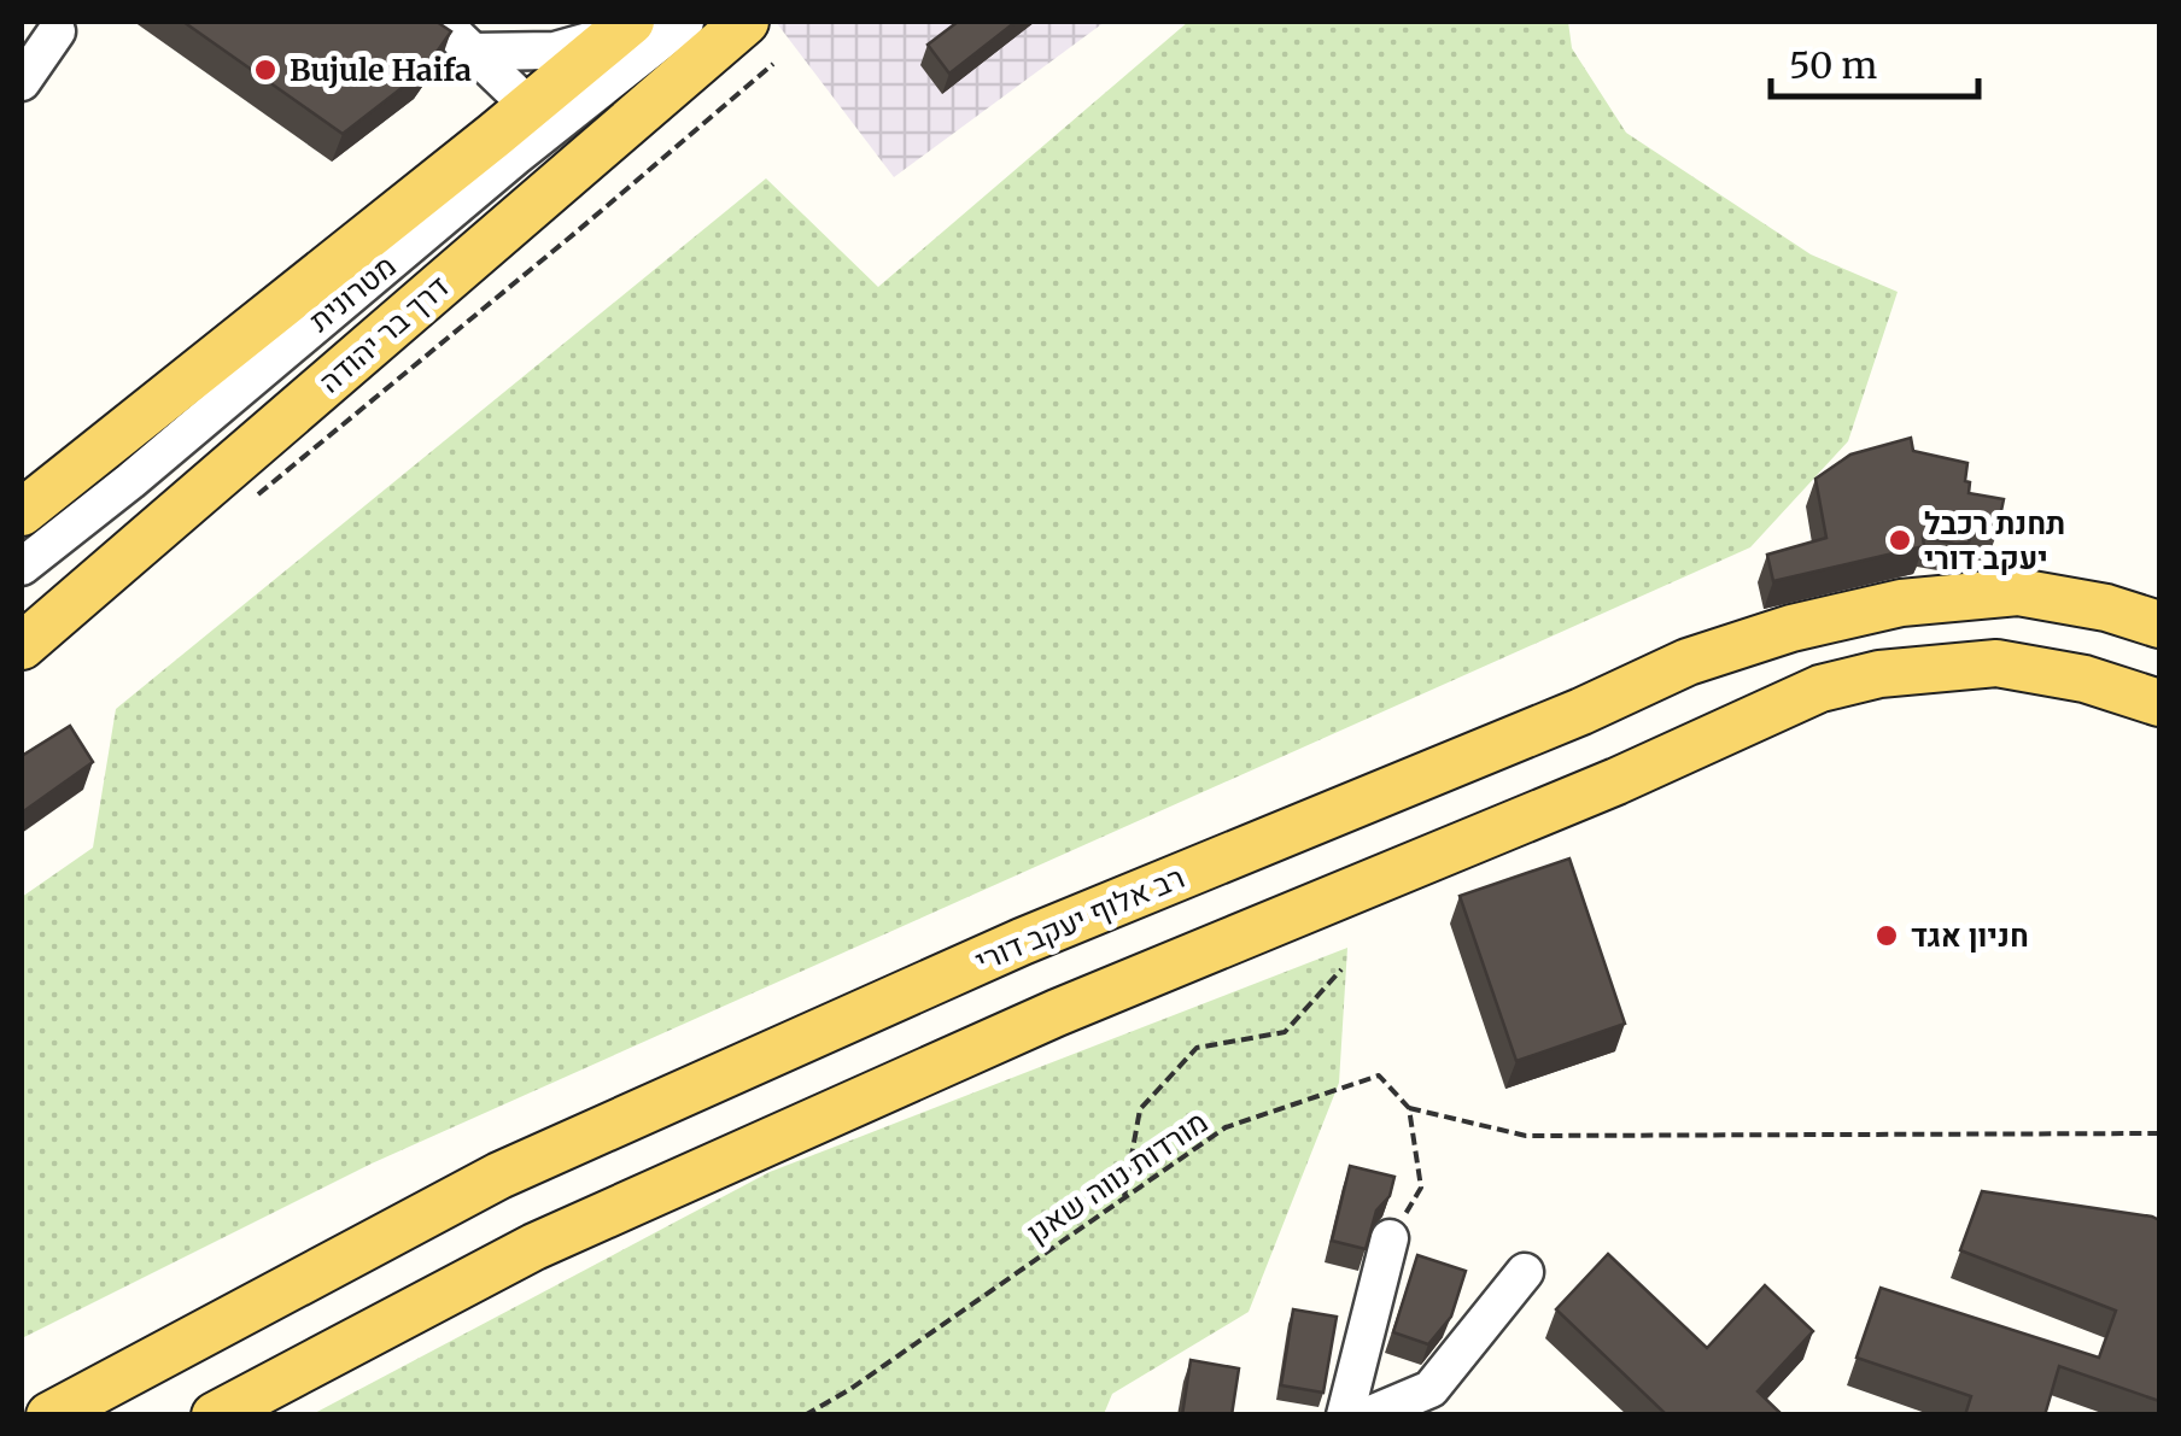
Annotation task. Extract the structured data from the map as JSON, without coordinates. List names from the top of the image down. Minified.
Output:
{"streets":{"main road":["דרך בר יהודה","רב אלוף יעקב דורי"],"street":["מטרונית"],"path":["מורדות נווה שאנן"]},"crossings":[["מטרונית","דרך בר יהודה"]],"places":["Bujule Haifa","תחנת רכבל יעקב דורי","חניון אגד"],"scale_bar":"50 m"}
